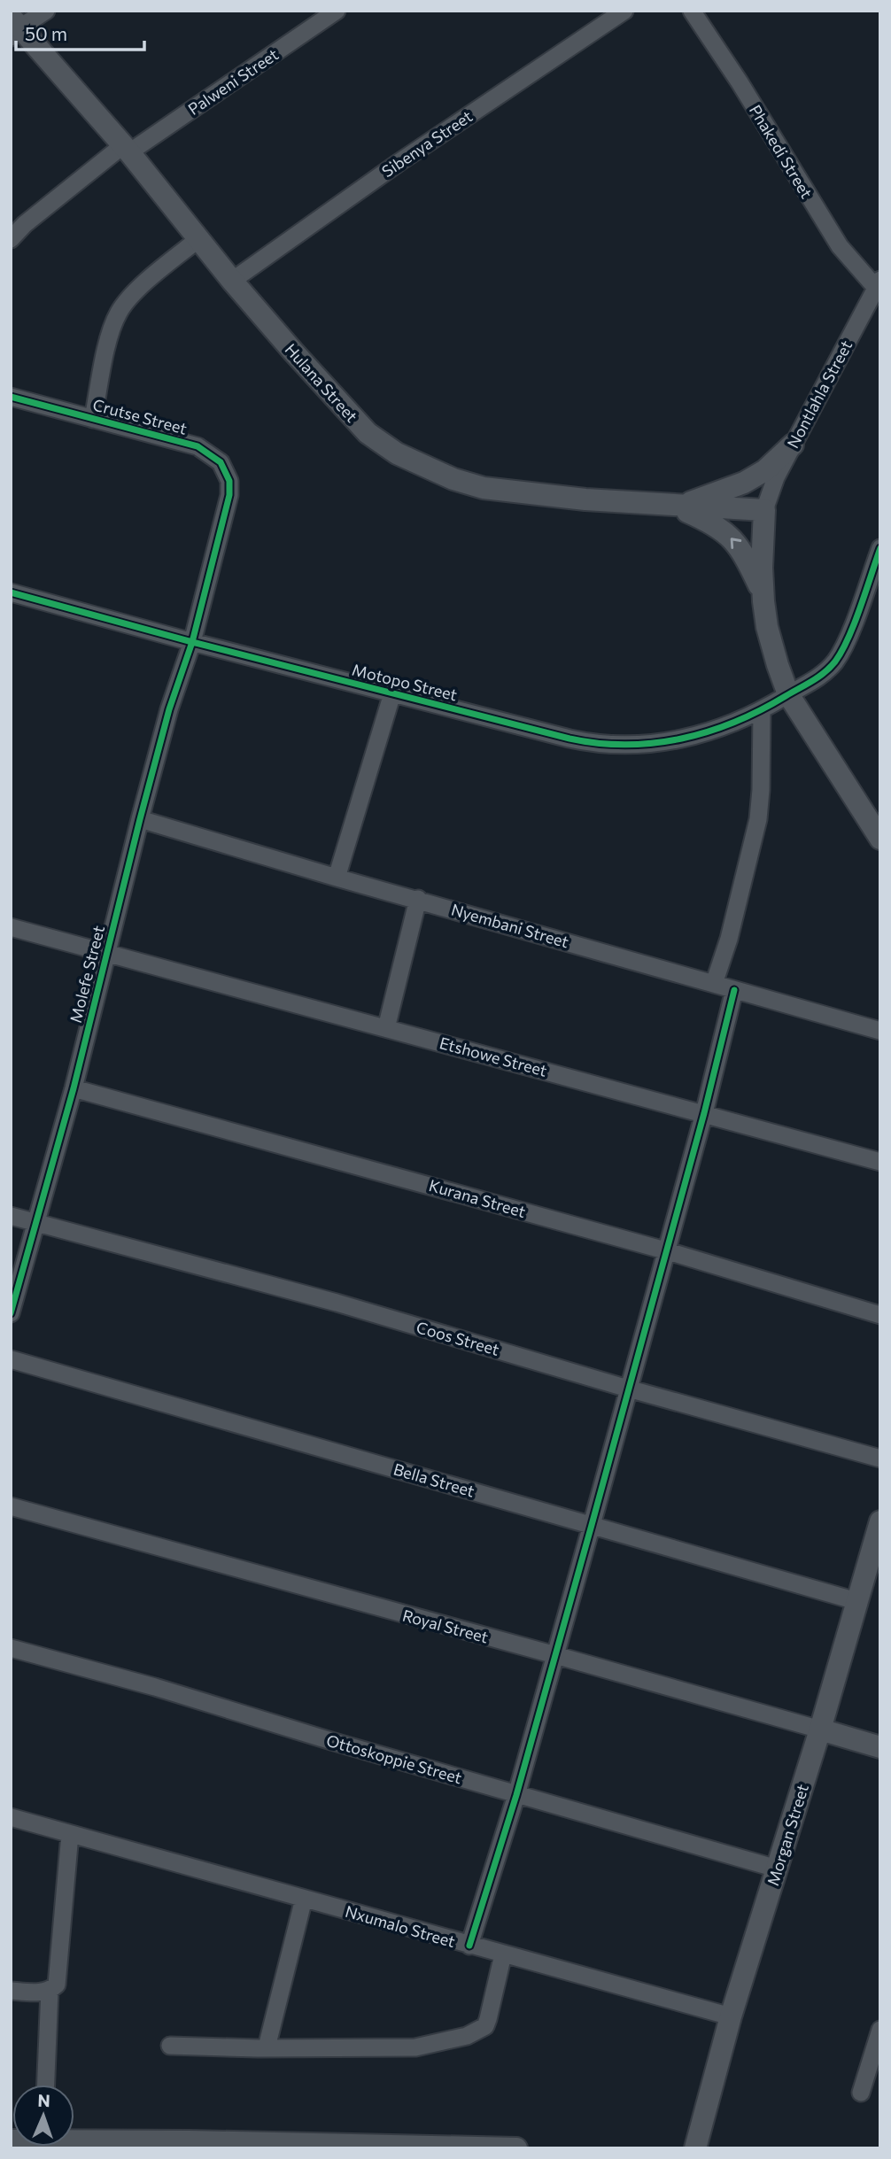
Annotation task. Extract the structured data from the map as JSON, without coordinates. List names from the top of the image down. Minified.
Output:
{"streets":{"street":["Palweni Street","Sibenya Street","Phakedi Street","Hulana Street","Nontlahla Street","Crutse Street","Motopo Street","Nyembani Street","Molefe Street","Etshowe Street","Kurana Street","Coos Street","Bella Street","Royal Street","Ottoskoppie Street","Morgan Street","Nxumalo Street"]},"crossings":[["Palweni Street","Hulana Street"],["Sibenya Street","Hulana Street"],["Phakedi Street","Nontlahla Street"],["Hulana Street","Nontlahla Street"],["Crutse Street","Motopo Street"],["Crutse Street","Molefe Street"],["Motopo Street","Molefe Street"],["Nyembani Street","Molefe Street"],["Molefe Street","Etshowe Street"],["Molefe Street","Kurana Street"],["Molefe Street","Coos Street"],["Bella Street","Morgan Street"],["Royal Street","Morgan Street"],["Ottoskoppie Street","Morgan Street"],["Morgan Street","Nxumalo Street"]],"scale_bar":"50 m","north":"top"}
